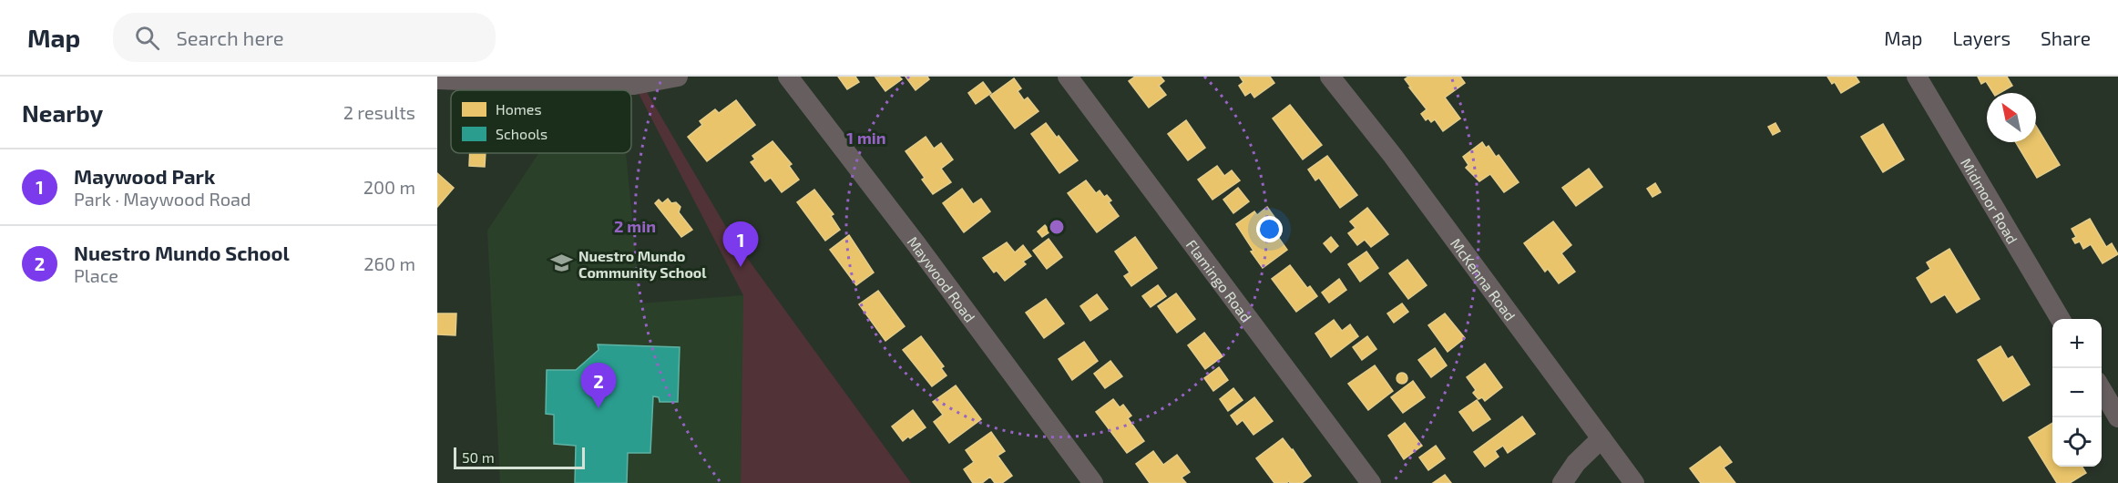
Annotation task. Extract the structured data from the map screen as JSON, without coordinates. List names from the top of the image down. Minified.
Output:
{"streets":{"street":["Midmoor Road","Maywood Road","McKenna Road","Flamingo Road"]},"places":{"school or university":["Nuestro Mundo Community School"]},"legend":["Homes","Schools"],"scale_bar":"50 m","north":"top left","page":{"header":"Map","search":"Search here","nav":["Map","Layers","Share"],"heading":["Nearby","2 results"],"list":[{"mark":"1","name":"Maywood Park","note":"Park · Maywood Road","value":"200 m"},{"mark":"2","name":"Nuestro Mundo School","note":"Place","value":"260 m"}],"pins":["1","2"],"map_buttons":["+","−"],"scale":"50 m"},"rings":["1 min","2 min"]}
